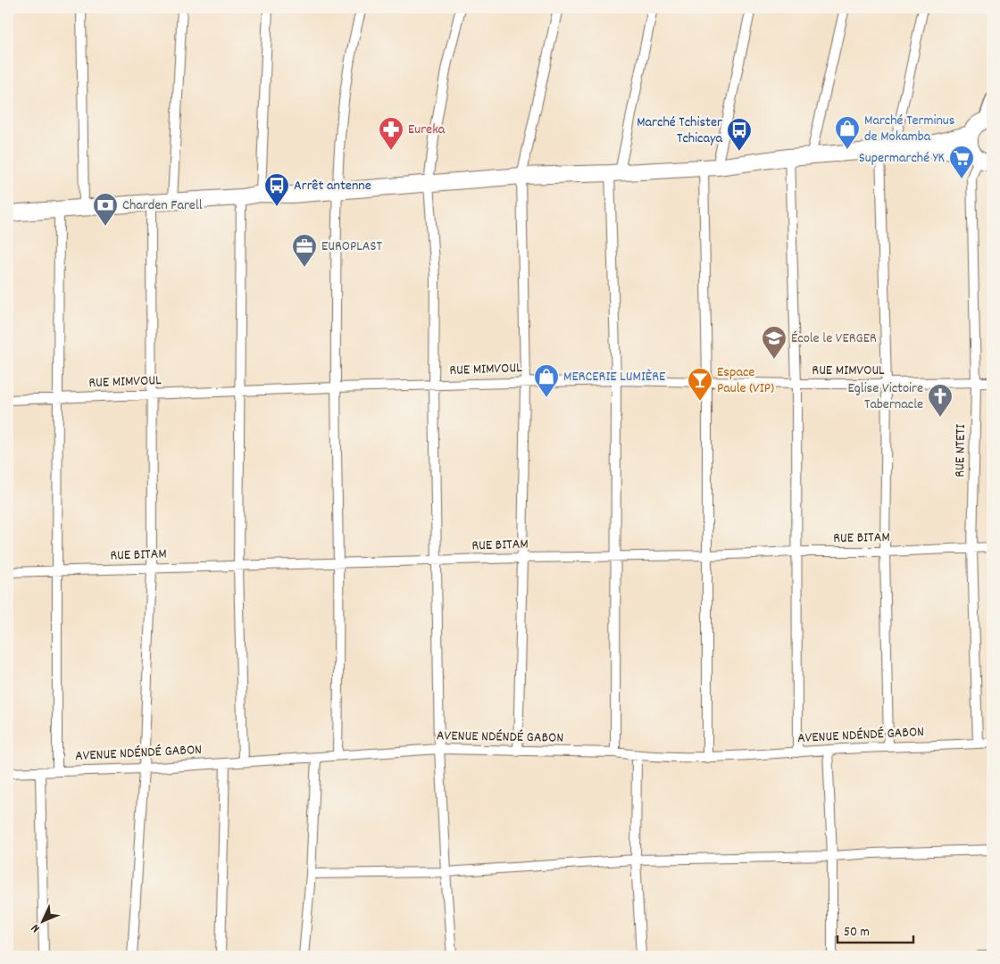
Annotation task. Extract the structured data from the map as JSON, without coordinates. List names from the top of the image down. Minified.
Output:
{"streets":{"street":["RUE MIMVOUL","RUE NTETI","RUE BITAM","AVENUE NDÉNDÉ GABON"]},"crossings":[["RUE MIMVOUL","RUE NTETI"],["RUE NTETI","RUE BITAM"],["RUE NTETI","AVENUE NDÉNDÉ GABON"]],"places":{"shop":["Marché Terminus de Mokamba","MERCERIE LUMIÈRE"],"pharmacy":["Eureka"],"bus stop":["Marché Tchister Tchicaya","Arrêt antenne"],"supermarket":["Supermarché YK"],"bank":["Charden Farell"],"office":["EUROPLAST"],"school or university":["École le VERGER"],"bar":["Espace Paule (VIP)"],"church":["Eglise Victoire Tabernacle"]},"scale_bar":"50 m","north":"bottom left"}
